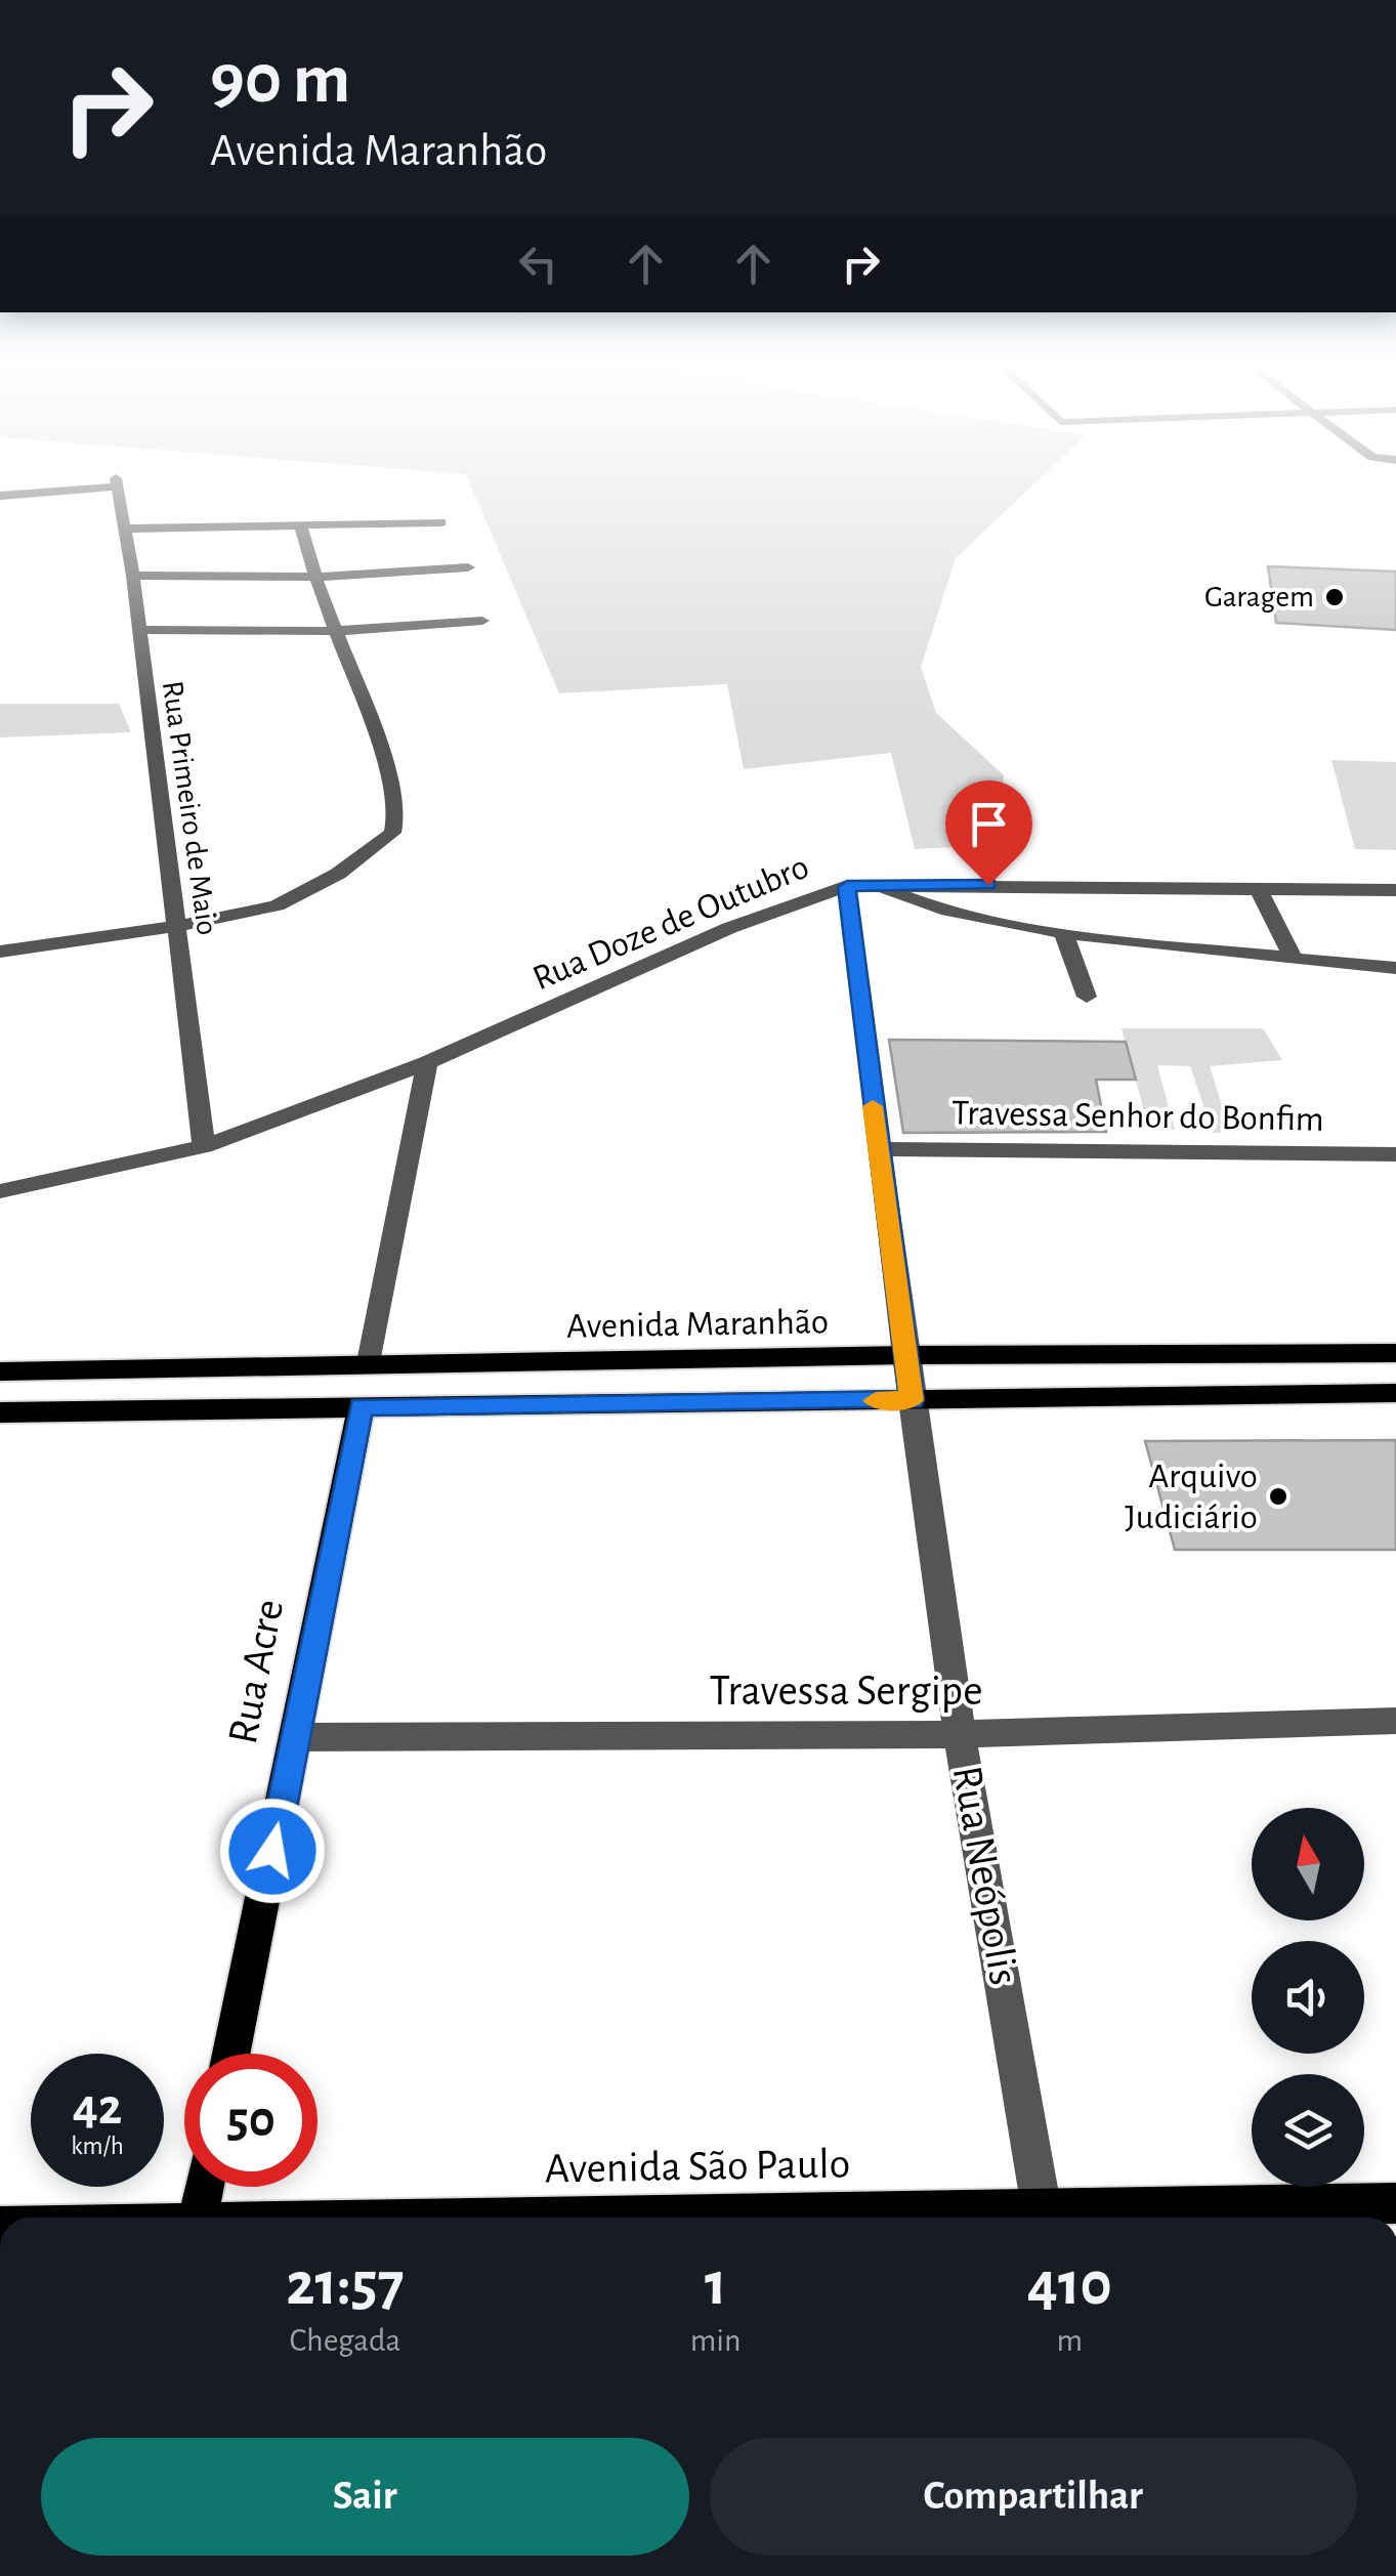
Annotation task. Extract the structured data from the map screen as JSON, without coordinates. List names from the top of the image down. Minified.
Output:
{"streets":{"main road":["Avenida Maranhão","Rua Acre","Avenida São Paulo"],"street":["Rua Primeiro de Maio","Rua Doze de Outubro","Travessa Senhor do Bonfim","Travessa Sergipe","Rua Neópolis"]},"crossings":[["Rua Primeiro de Maio","Rua Doze de Outubro"],["Avenida Maranhão","Rua Neópolis"],["Rua Acre","Travessa Sergipe"],["Travessa Sergipe","Rua Neópolis"]],"places":["Garagem","Arquivo Judiciário"],"north":"top","page":{"turn":["90 m","Avenida Maranhão"],"speed":"42 km/h","limit":"50","eta":["21:57","Chegada","1","min","410","m"],"buttons":["Sair","Compartilhar"]}}
